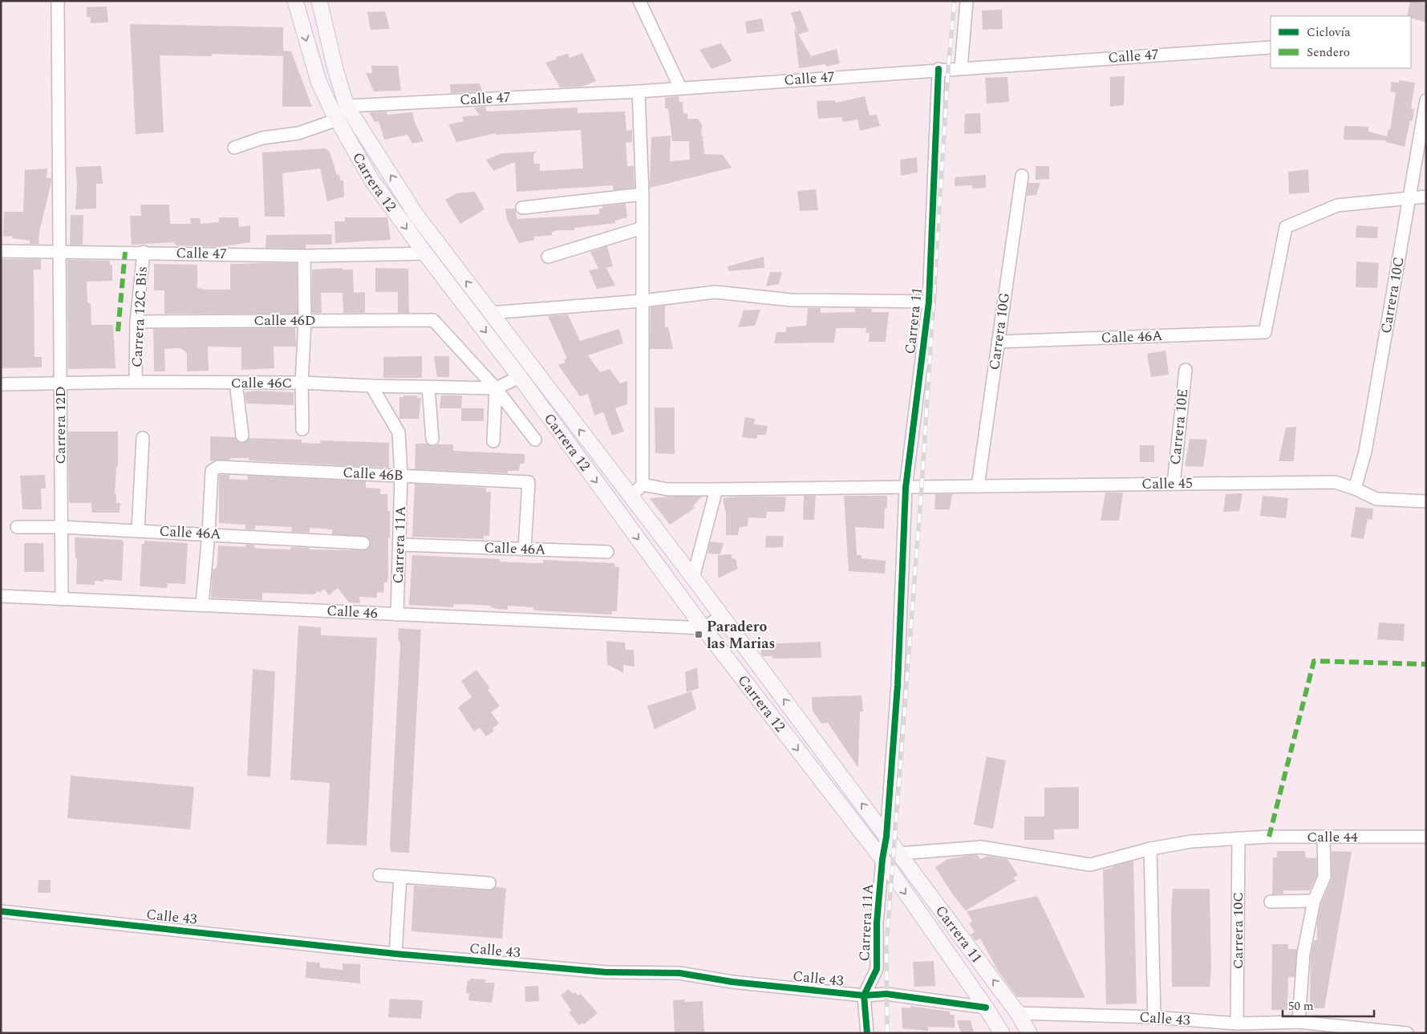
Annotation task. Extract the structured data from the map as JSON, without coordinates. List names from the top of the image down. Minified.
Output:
{"streets":{"main road":["Carrera 12","Carrera 11"],"street":["Calle 47","Carrera 10C","Carrera 12C Bis","Calle 46D","Carrera 10G","Calle 46A","Calle 46C","Carrera 12D","Carrera 10E","Calle 46B","Calle 45","Carrera 11A","Calle 46","Calle 44","Calle 43"]},"crossings":[["Calle 47","Carrera 12"],["Calle 47","Carrera 12C Bis"],["Calle 47","Carrera 11"],["Calle 47","Carrera 12D"],["Carrera 12","Carrera 11"],["Carrera 12","Calle 46C"],["Carrera 12","Carrera 11A"],["Carrera 12","Calle 46"],["Carrera 10C","Calle 46A"],["Carrera 10C","Calle 45"],["Carrera 10C","Calle 44"],["Carrera 10C","Calle 43"],["Carrera 12C Bis","Calle 46D"],["Carrera 12C Bis","Calle 46C"],["Calle 46D","Calle 46C"],["Carrera 11","Calle 45"],["Carrera 11","Carrera 11A"],["Carrera 11","Calle 44"],["Carrera 11","Calle 43"],["Carrera 10G","Calle 46A"],["Carrera 10G","Calle 45"],["Calle 46A","Carrera 12D"],["Calle 46A","Calle 46B"],["Calle 46A","Carrera 11A"],["Calle 46C","Carrera 12D"],["Calle 46C","Carrera 11A"],["Carrera 12D","Calle 46"],["Carrera 10E","Calle 45"],["Calle 46B","Carrera 11A"],["Carrera 11A","Calle 46"],["Carrera 11A","Calle 43"]],"places":{"transit":["Paradero las Marias"]},"legend":["Ciclovía","Sendero"],"scale_bar":"50 m"}
